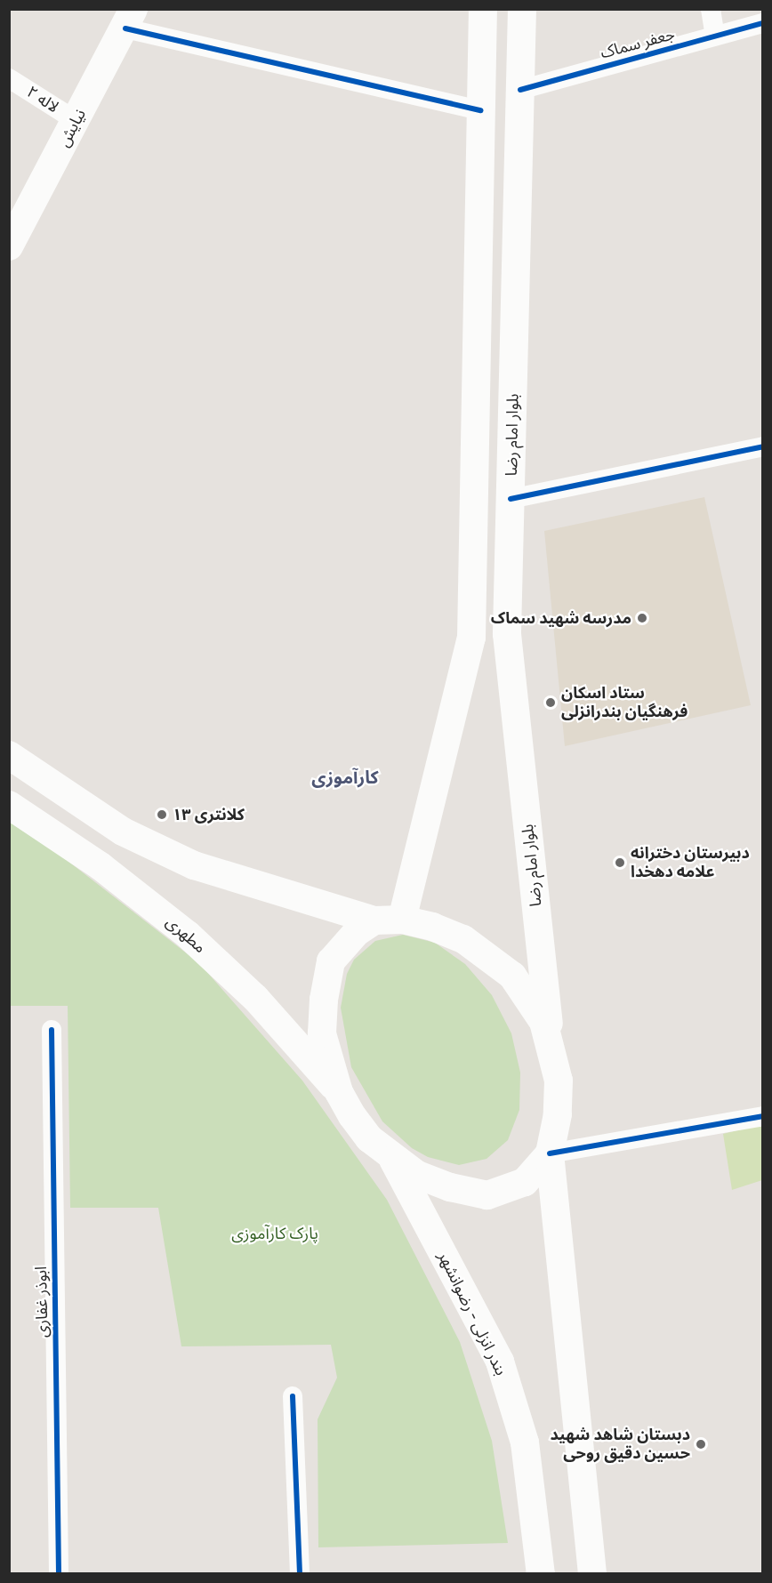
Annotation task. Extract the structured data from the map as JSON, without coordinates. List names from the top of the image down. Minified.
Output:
{"streets":{"main road":["نیایش","بلوار امام رضا","مطهری","بندر انزلی - رضوانشهر"],"street":["جعفر سماک","لاله ۲","ابوذر غفاری"]},"crossings":[["جعفر سماک","بلوار امام رضا"],["لاله ۲","نیایش"]],"districts":["کارآموزی"],"parks":["پارک کارآموزی"],"places":["مدرسه شهید سماک","ستاد اسکان فرهنگیان بندرانزلی","کلانتری ۱۳","دبیرستان دخترانه علامه دهخدا","دبستان شاهد شهید حسین دقیق روحی"]}
